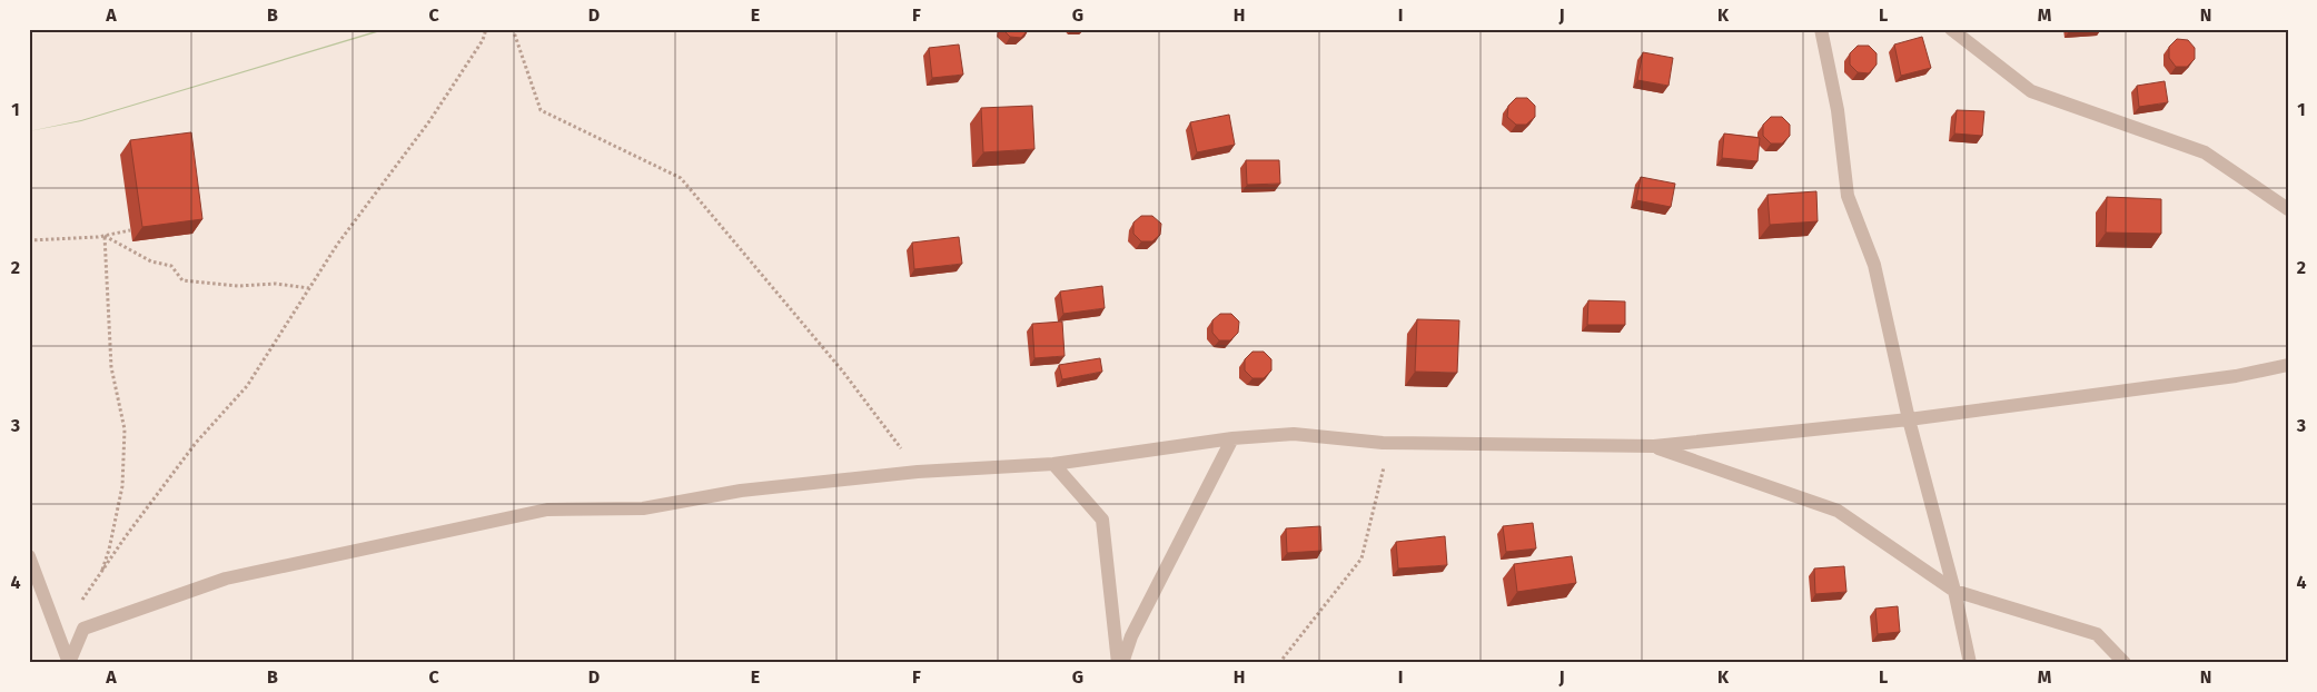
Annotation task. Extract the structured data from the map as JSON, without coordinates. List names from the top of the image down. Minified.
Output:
{"grid":{"columns":["A","B","C","D","E","F","G","H","I","J","K","L","M","N"],"rows":["1","2","3","4"]}}
